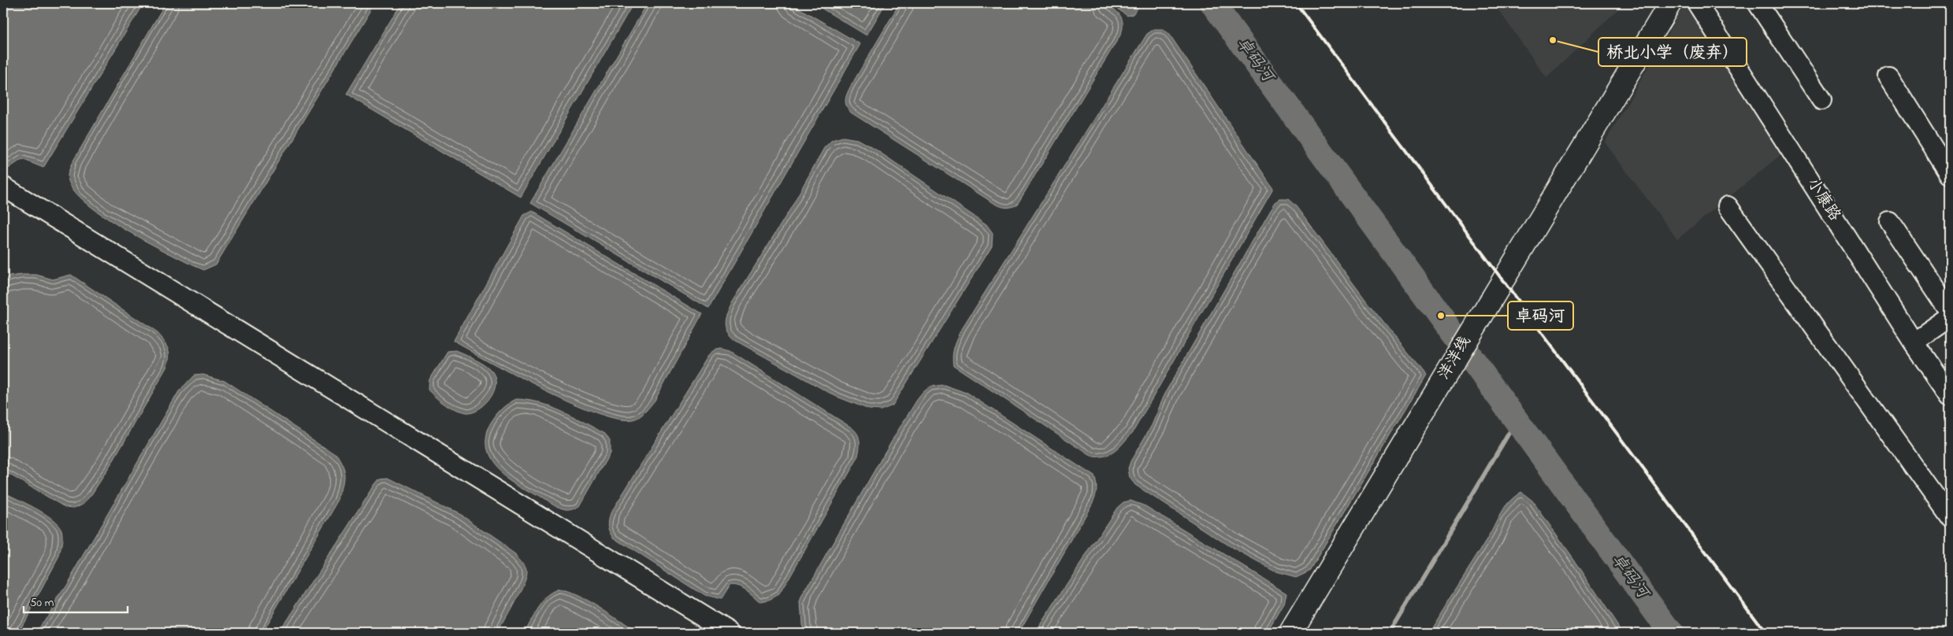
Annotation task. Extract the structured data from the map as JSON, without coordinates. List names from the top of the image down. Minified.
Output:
{"streets":{"main road":["洋洋线"],"street":["小康路"]},"water":["卓码河"],"places":["桥北小学（废弃）","卓码河"],"scale_bar":"50 m"}
